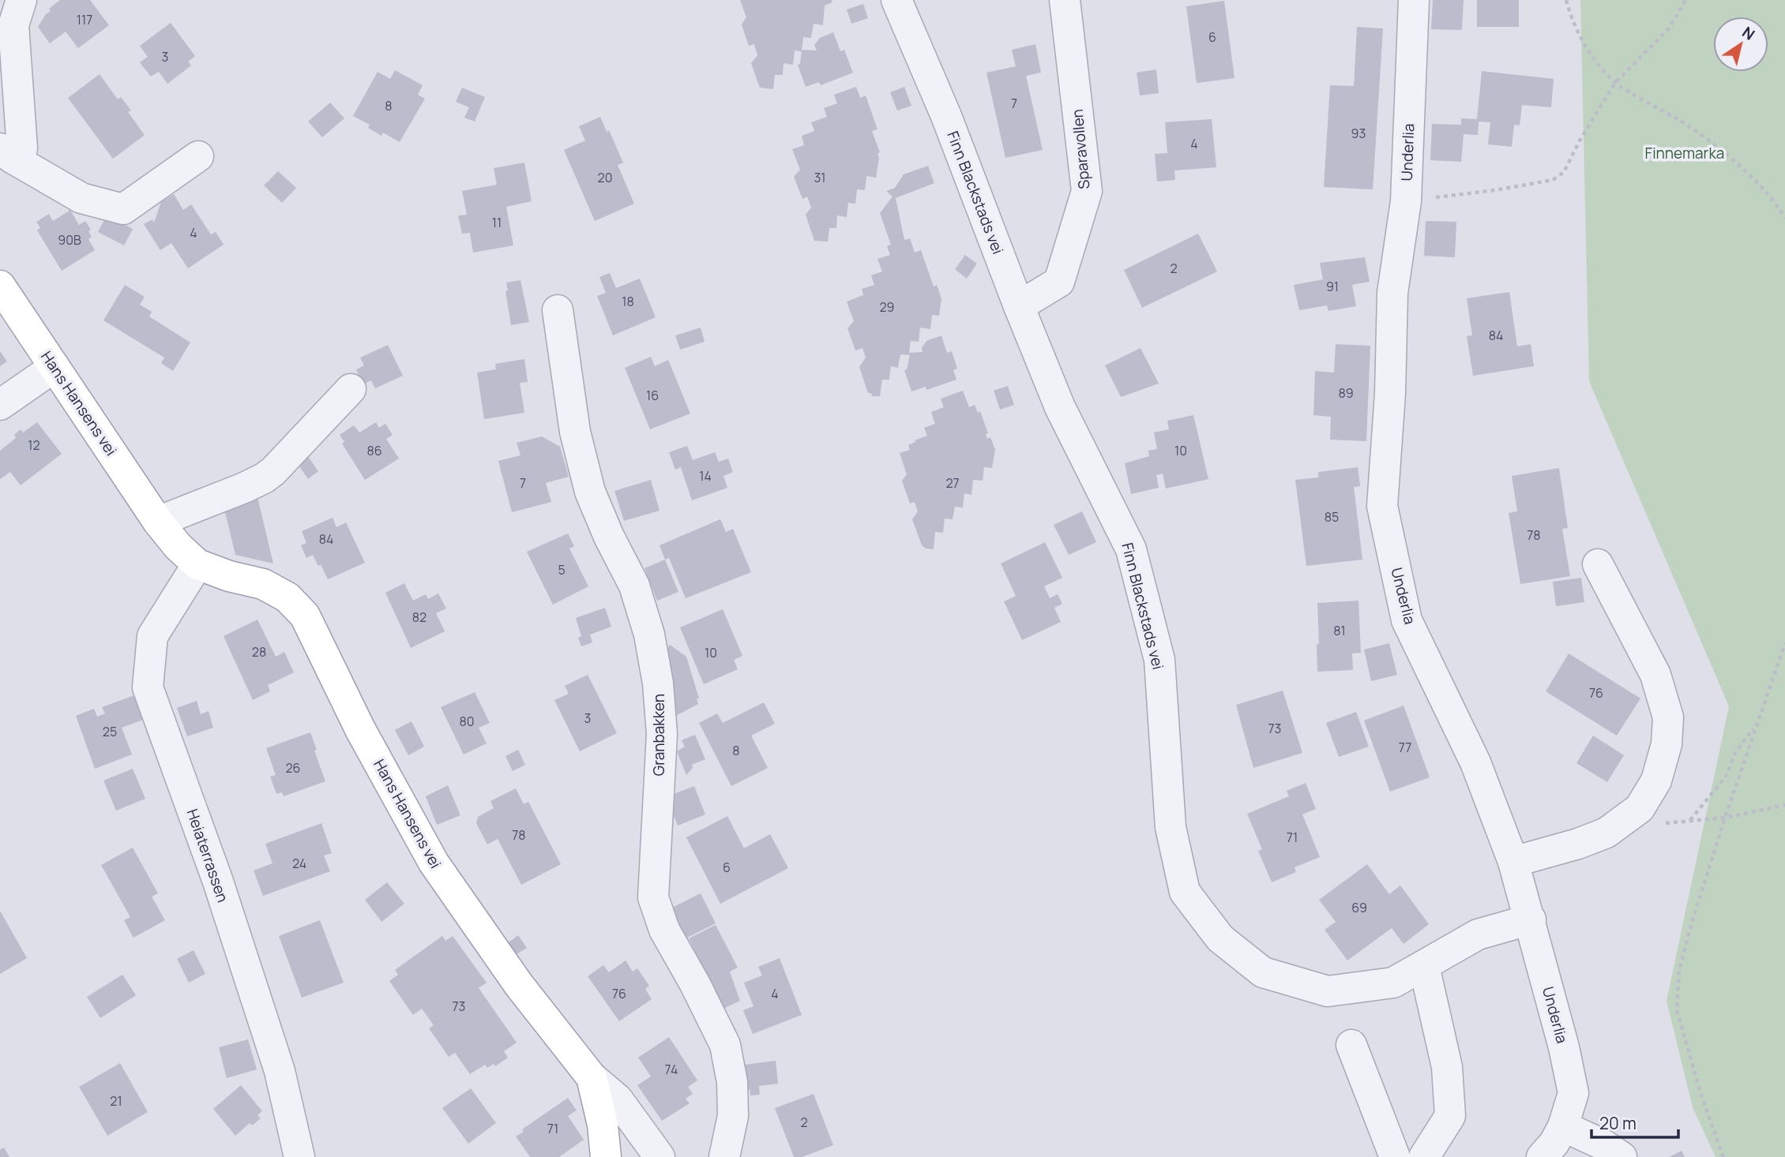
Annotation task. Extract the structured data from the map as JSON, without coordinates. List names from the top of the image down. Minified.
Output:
{"streets":{"main road":["Hans Hansens vei"],"street":["Sparavollen","Underlia","Finn Blackstads vei","Granbakken","Heiaterrassen"]},"crossings":[["Sparavollen","Finn Blackstads vei"],["Underlia","Finn Blackstads vei"],["Hans Hansens vei","Heiaterrassen"]],"parks":["Finnemarka"],"house_numbers":["117","6","3","7","8","93","4","20","31","11","4","90B","2","91","18","29","84","89","16","12","86","10","14","7","27","85","78","84","5","82","81","28","10","76","3","80","73","25","77","8","26","78","71","24","6","69","76","4","73","74","21","2","71"],"scale_bar":"20 m","north":"top right"}
